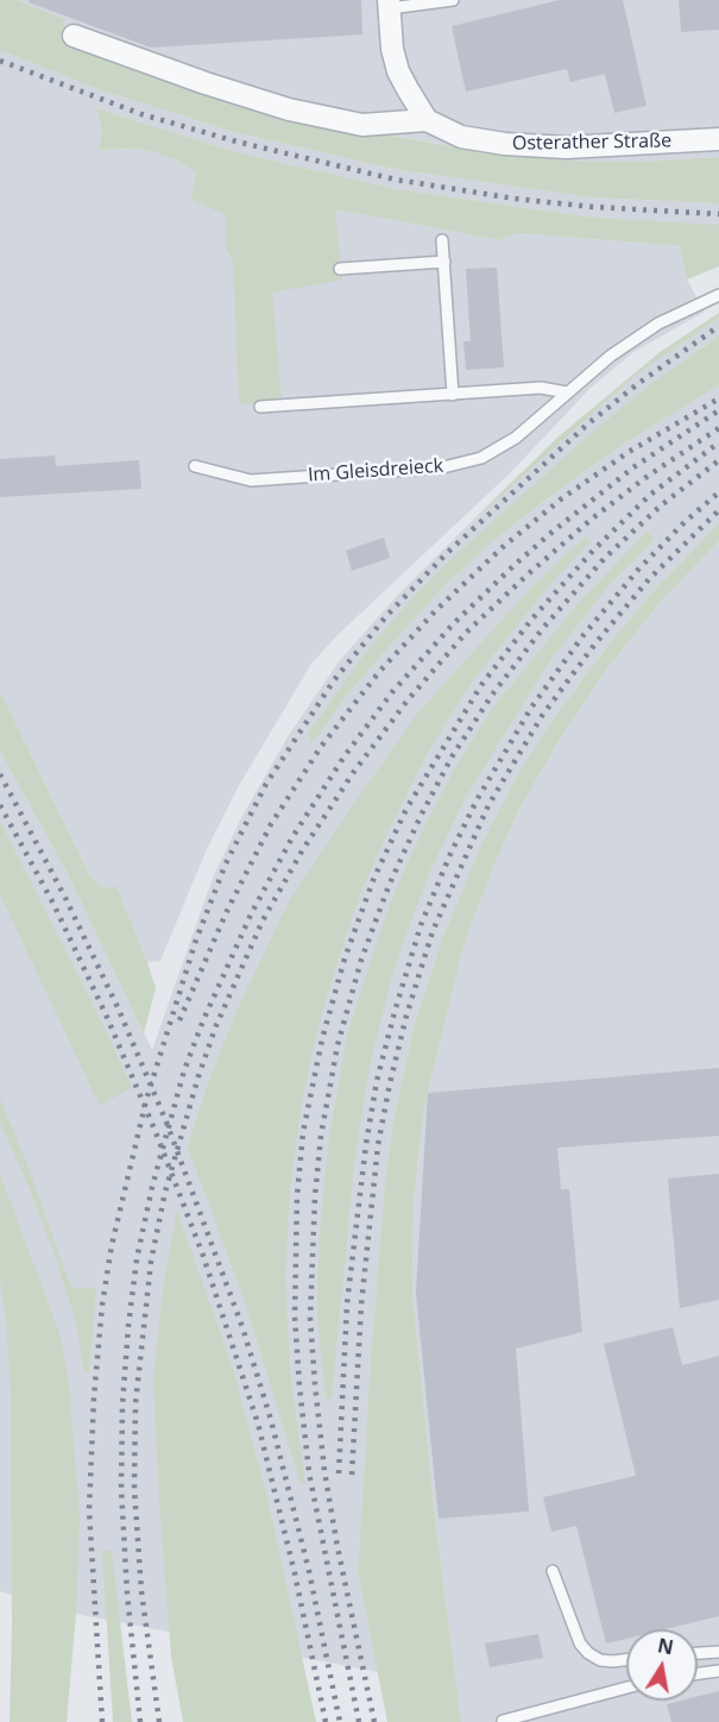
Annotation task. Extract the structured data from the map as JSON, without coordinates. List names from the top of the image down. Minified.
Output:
{"streets":{"street":["Osterather Straße"],"lane":["Im Gleisdreieck"]},"north":"top"}
